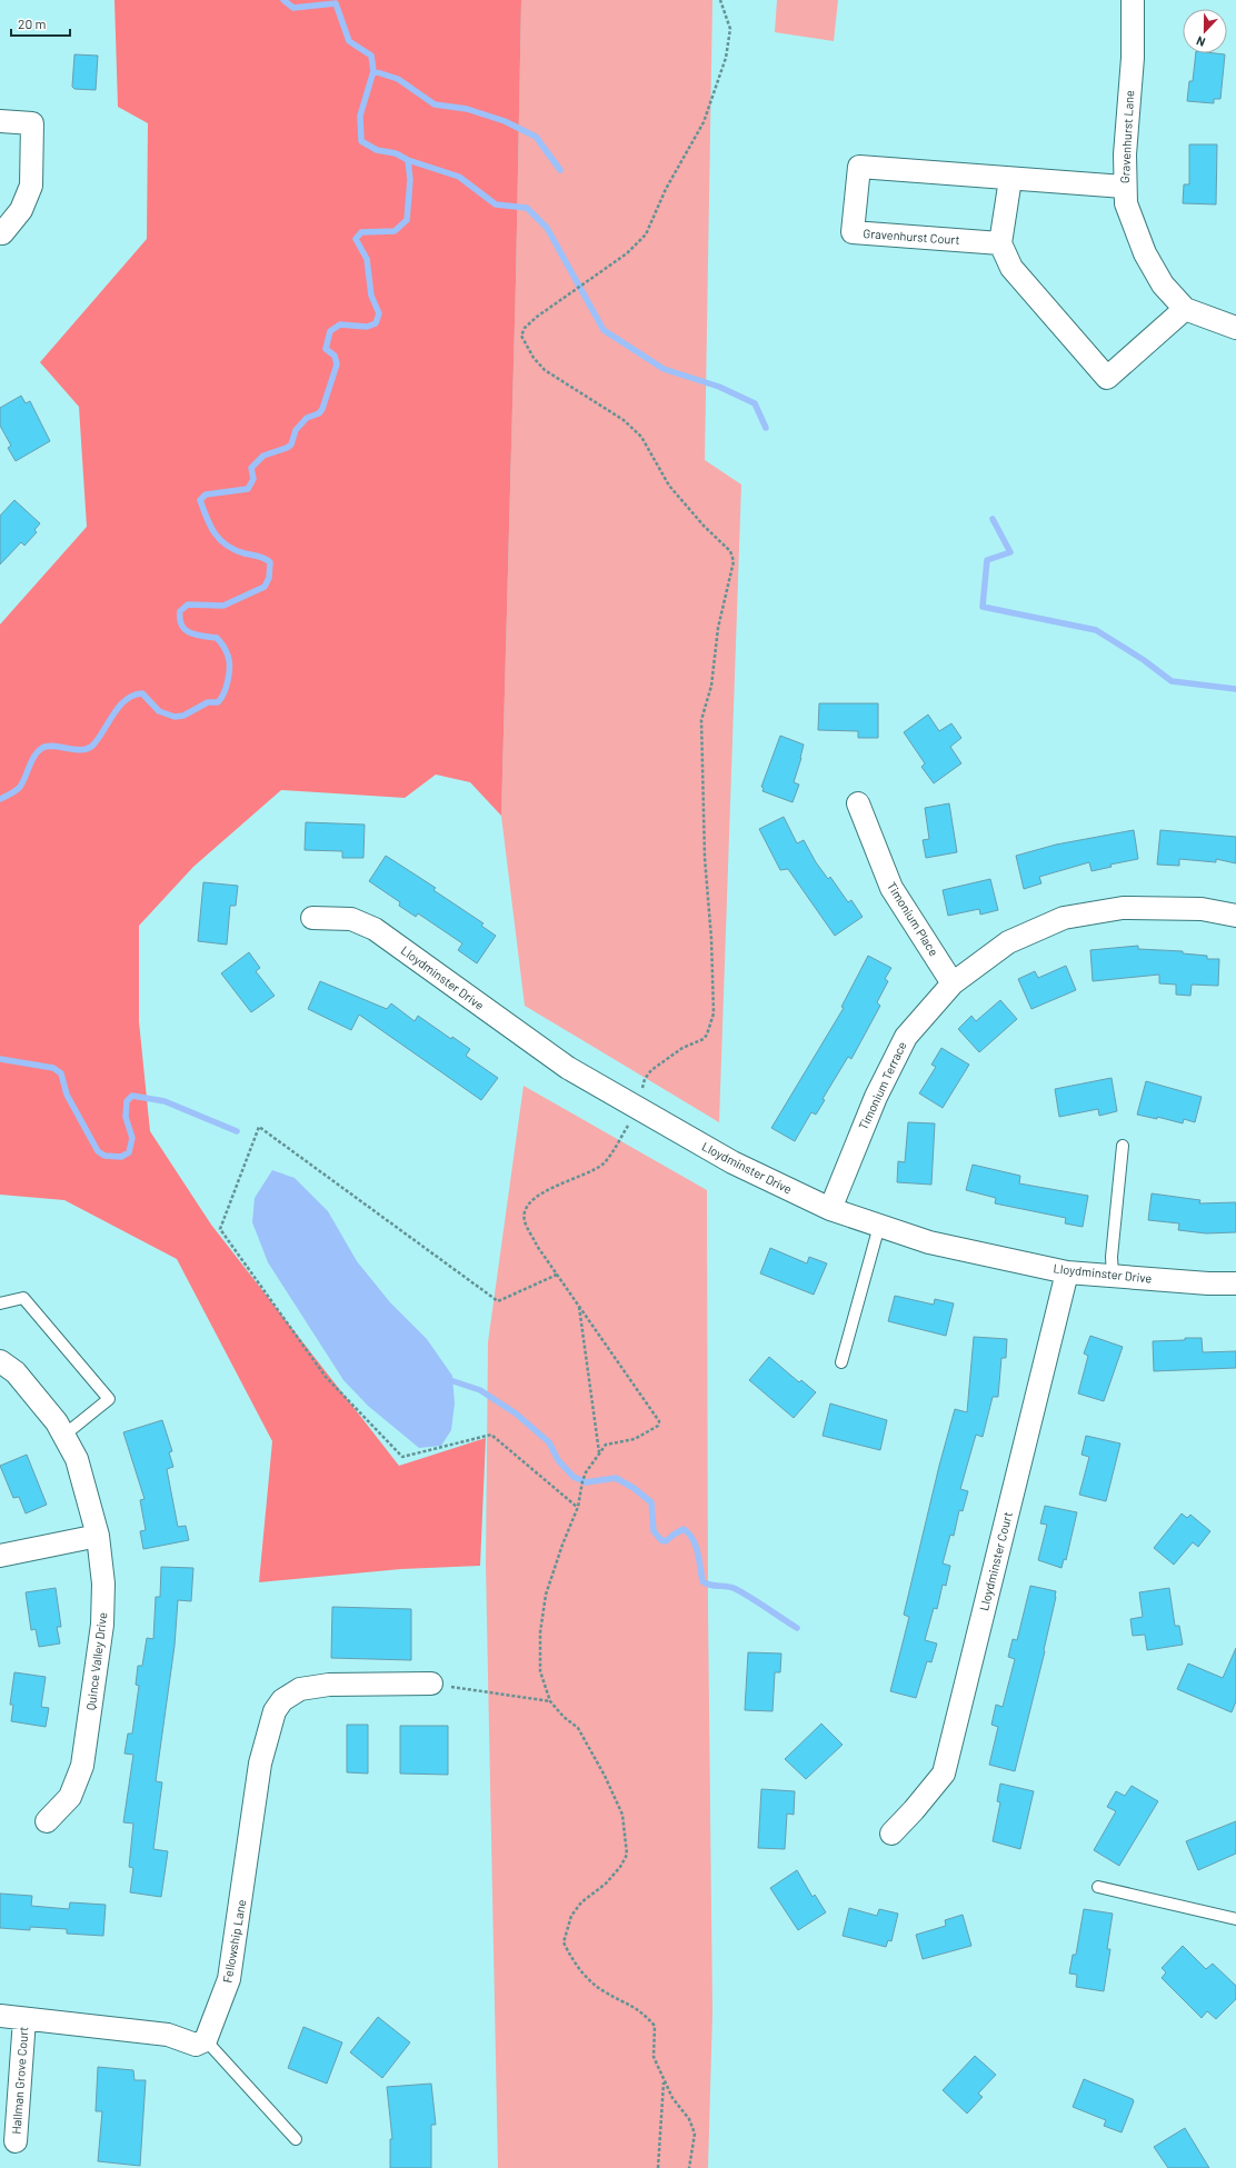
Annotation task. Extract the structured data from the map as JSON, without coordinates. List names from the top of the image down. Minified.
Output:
{"streets":{"street":["Gravenhurst Lane","Gravenhurst Court","Timonium Place","Lloydminster Drive","Timonium Terrace","Lloydminster Court","Quince Valley Drive","Fellowship Lane","Hallman Grove Court"]},"crossings":[["Gravenhurst Lane","Gravenhurst Court"],["Timonium Place","Timonium Terrace"],["Lloydminster Drive","Timonium Terrace"],["Lloydminster Drive","Lloydminster Court"]],"scale_bar":"20 m","north":"bottom"}
